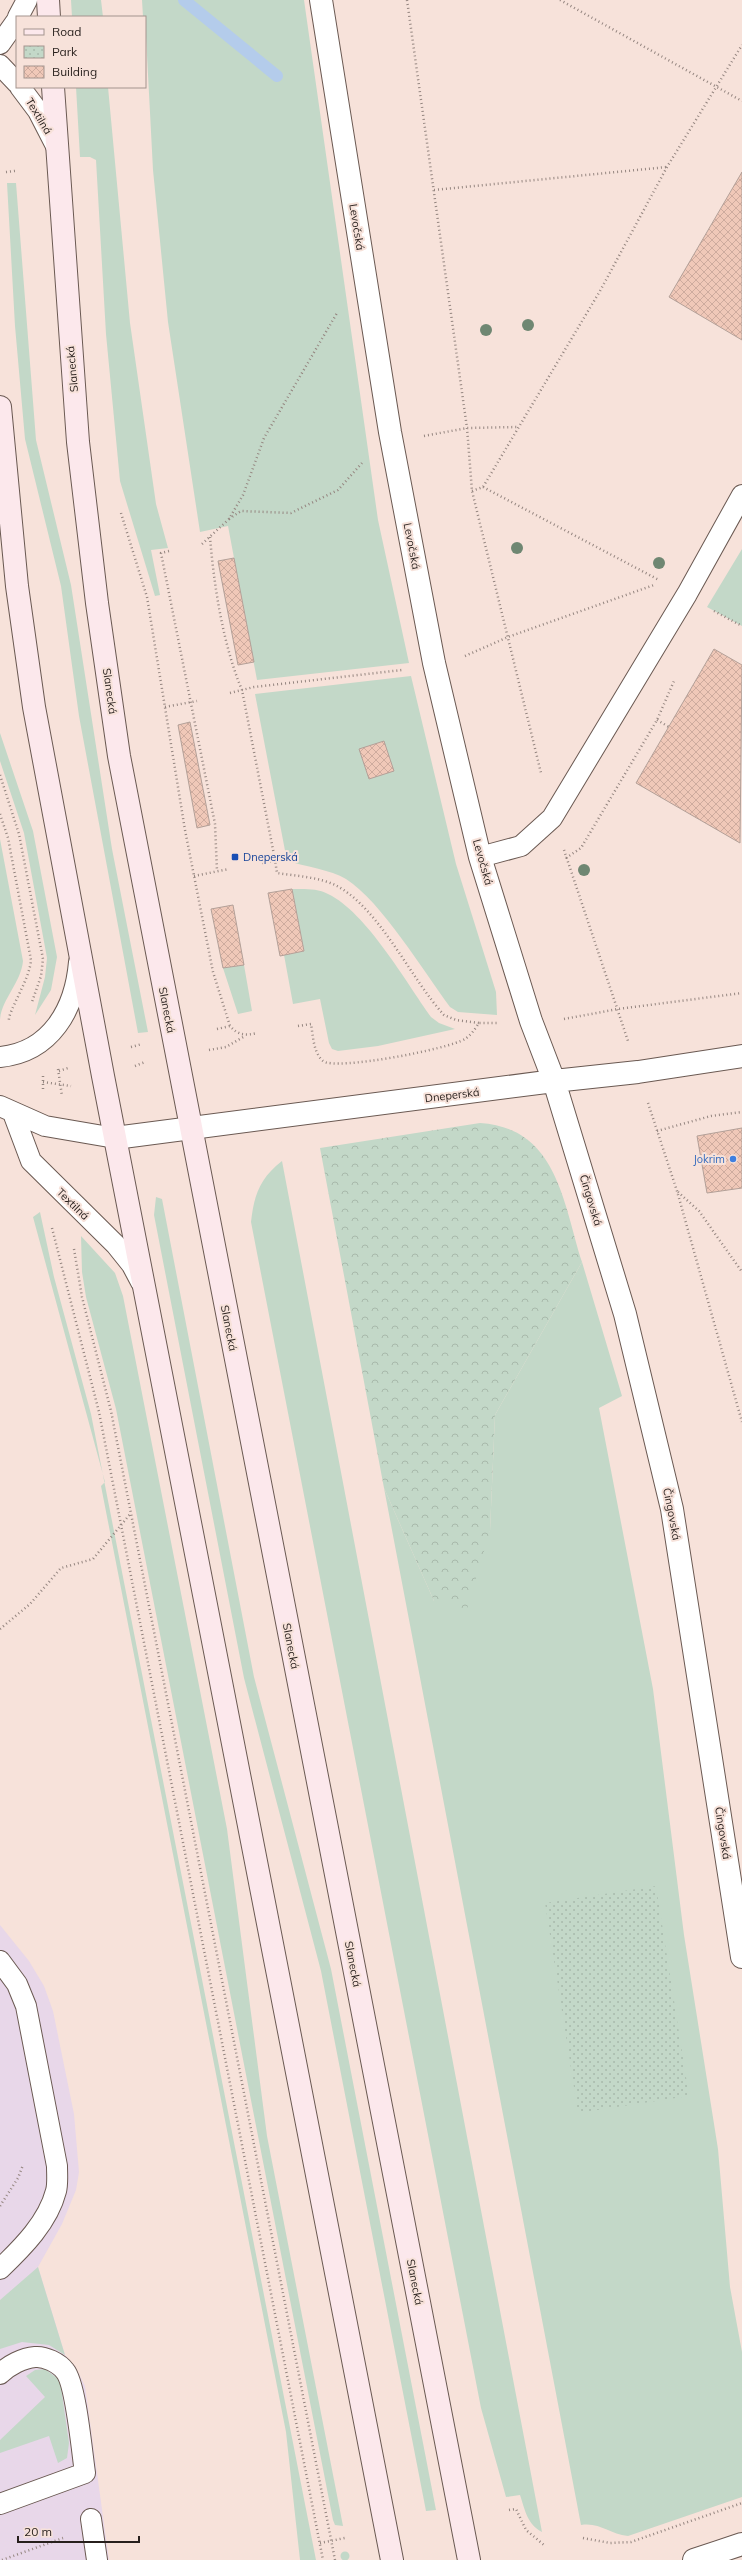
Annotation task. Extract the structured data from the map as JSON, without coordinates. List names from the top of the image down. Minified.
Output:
{"streets":{"main road":["Slanecká"],"street":["Levočská","Dneperská","Čingovská"],"lane":["Textilná"]},"crossings":[["Textilná","Slanecká"],["Textilná","Dneperská"],["Levočská","Dneperská"],["Levočská","Čingovská"],["Slanecká","Dneperská"],["Dneperská","Čingovská"]],"places":{"transit":["Dneperská"],"other":["Jokrim"]},"legend":["Road","Park","Building"],"scale_bar":"20 m"}
